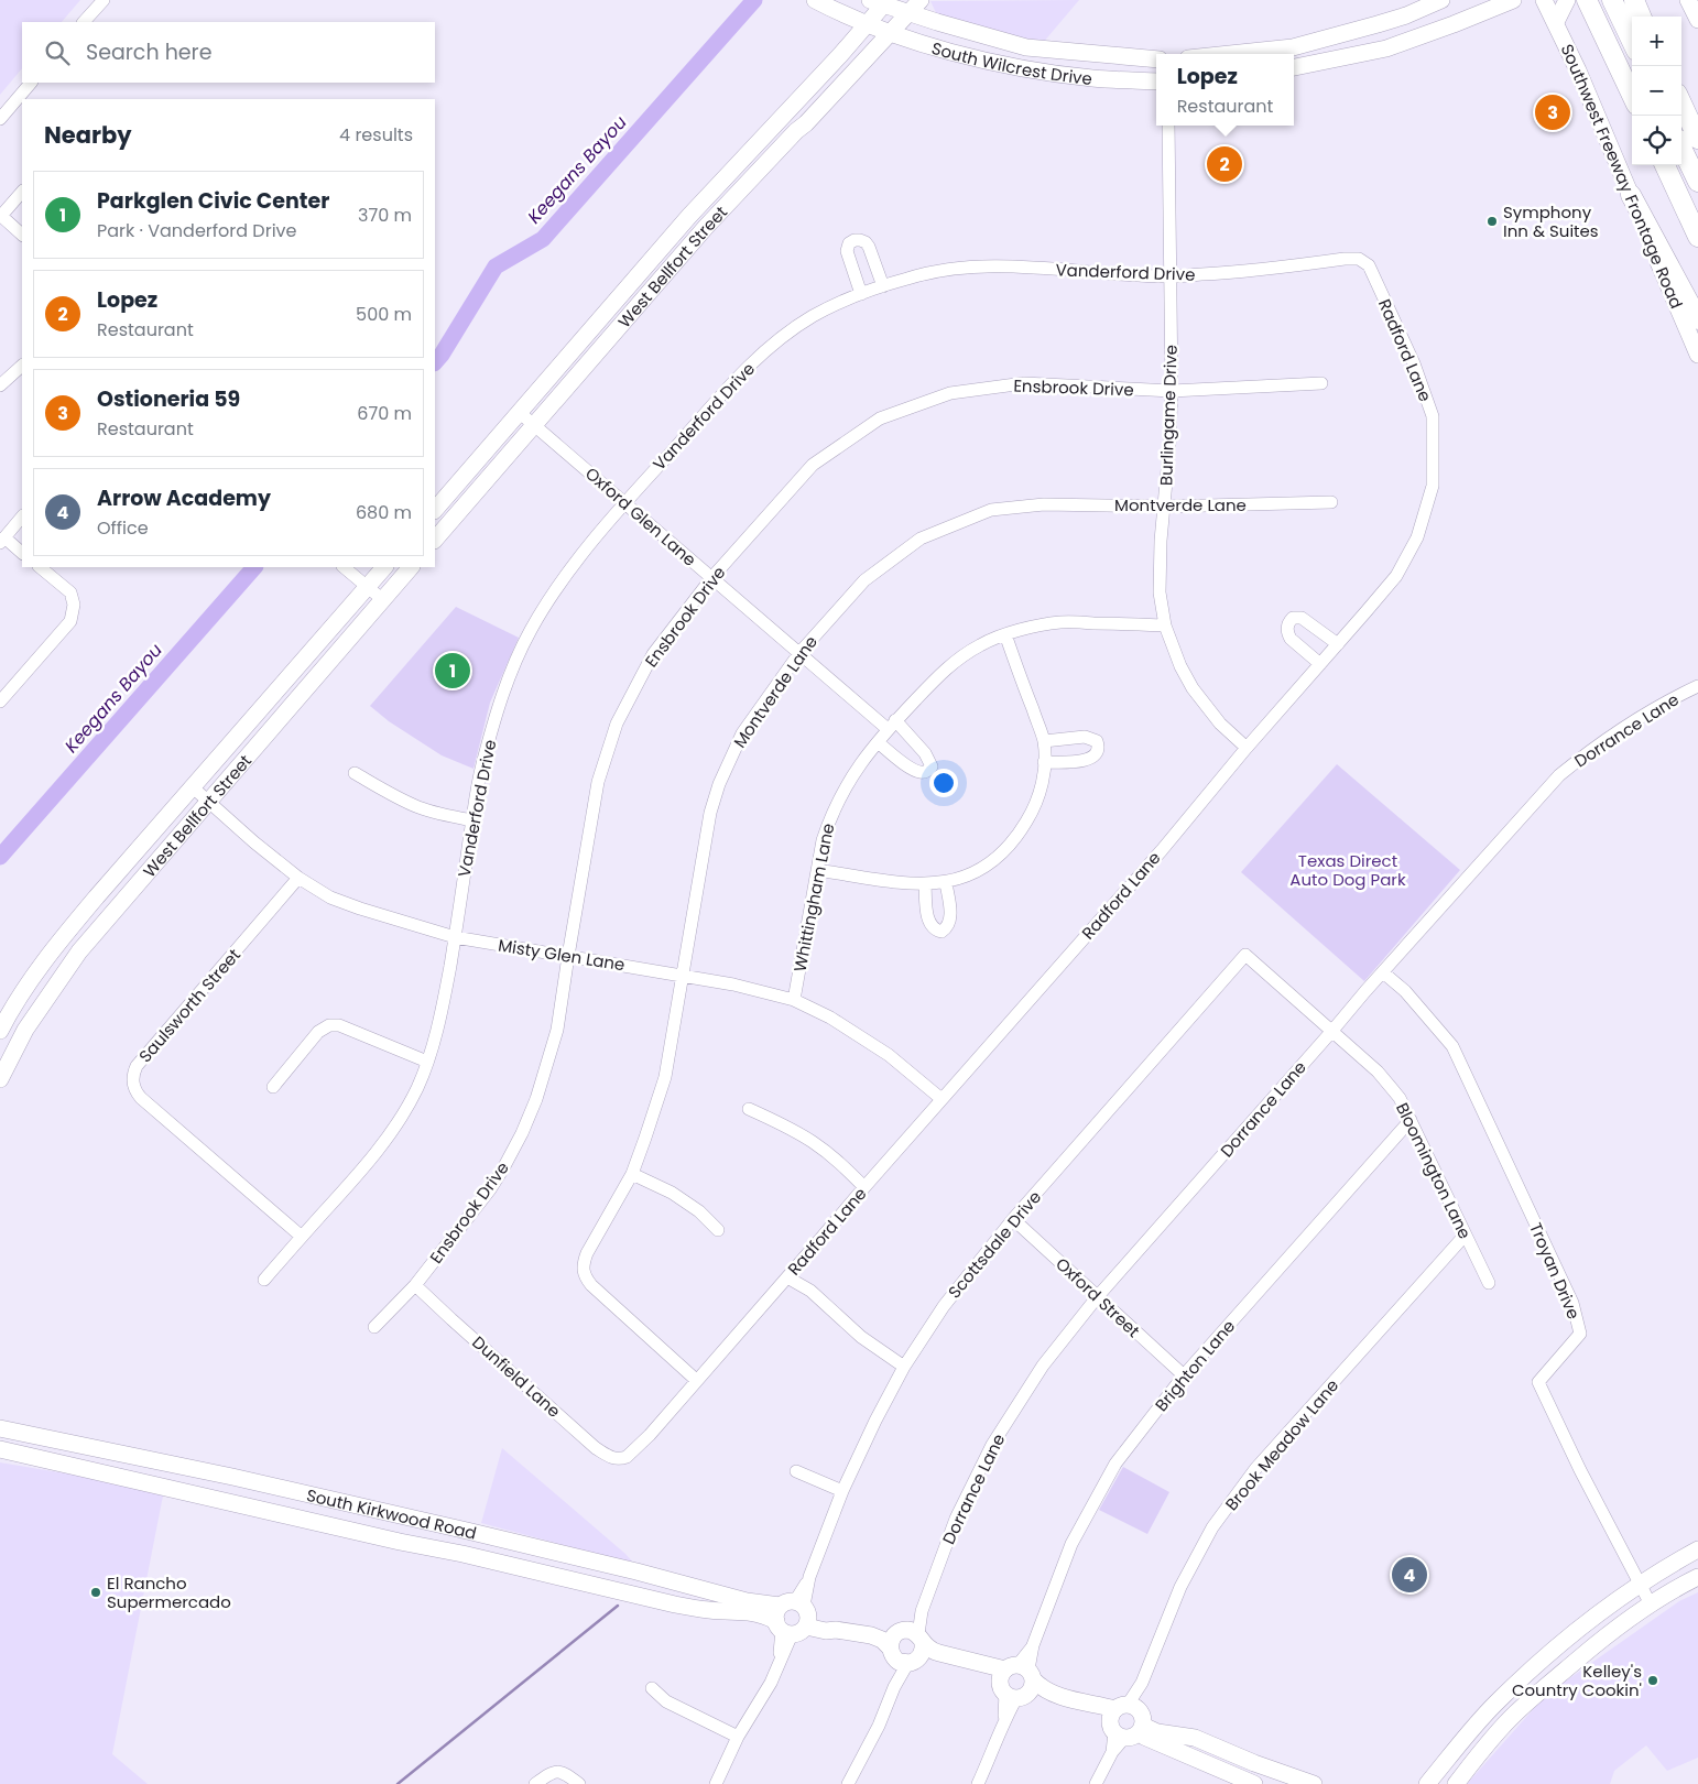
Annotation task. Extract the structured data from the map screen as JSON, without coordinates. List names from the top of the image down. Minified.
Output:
{"streets":{"main road":["South Wilcrest Drive","Southwest Freeway Frontage Road","West Bellfort Street","South Kirkwood Road"],"street":["Vanderford Drive","Radford Lane","Ensbrook Drive","Burlingame Drive","Montverde Lane","Oxford Glen Lane","Dorrance Lane","Whittingham Lane","Misty Glen Lane","Saulsworth Street","Bloomington Lane","Scottsdale Drive","Troyan Drive","Oxford Street","Brighton Lane","Dunfield Lane","Brook Meadow Lane"]},"crossings":[["South Wilcrest Drive","West Bellfort Street"],["West Bellfort Street","Oxford Glen Lane"],["West Bellfort Street","Misty Glen Lane"],["Vanderford Drive","Radford Lane"],["Vanderford Drive","Burlingame Drive"],["Vanderford Drive","Oxford Glen Lane"],["Vanderford Drive","Misty Glen Lane"],["Vanderford Drive","Saulsworth Street"],["Radford Lane","Burlingame Drive"],["Radford Lane","Montverde Lane"],["Radford Lane","Misty Glen Lane"],["Radford Lane","Dunfield Lane"],["Ensbrook Drive","Burlingame Drive"],["Ensbrook Drive","Oxford Glen Lane"],["Ensbrook Drive","Misty Glen Lane"],["Ensbrook Drive","Dunfield Lane"],["Burlingame Drive","Montverde Lane"],["Burlingame Drive","Whittingham Lane"],["Montverde Lane","Oxford Glen Lane"],["Montverde Lane","Misty Glen Lane"],["Oxford Glen Lane","Whittingham Lane"],["Dorrance Lane","Bloomington Lane"],["Dorrance Lane","Troyan Drive"],["Dorrance Lane","Oxford Street"],["Dorrance Lane","South Kirkwood Road"],["Whittingham Lane","Misty Glen Lane"],["Misty Glen Lane","Saulsworth Street"],["Bloomington Lane","Scottsdale Drive"],["Bloomington Lane","Brighton Lane"],["Bloomington Lane","Brook Meadow Lane"],["Scottsdale Drive","Oxford Street"],["Scottsdale Drive","South Kirkwood Road"],["Oxford Street","Brighton Lane"],["Brighton Lane","South Kirkwood Road"],["Brook Meadow Lane","South Kirkwood Road"]],"water":["Keegans Bayou"],"parks":["Texas Direct Auto Dog Park"],"places":["Symphony Inn & Suites","El Rancho Supermercado","Kelley's Country Cookin'"],"page":{"map_buttons":["+","−"],"search":"Search here","popup":["Lopez","Restaurant"],"pins":["3","2","1","4"],"heading":["Nearby","4 results"],"list":[{"mark":"1","name":"Parkglen Civic Center","note":"Park · Vanderford Drive","value":"370 m"},{"mark":"2","name":"Lopez","note":"Restaurant","value":"500 m"},{"mark":"3","name":"Ostioneria 59","note":"Restaurant","value":"670 m"},{"mark":"4","name":"Arrow Academy","note":"Office","value":"680 m"}]}}
